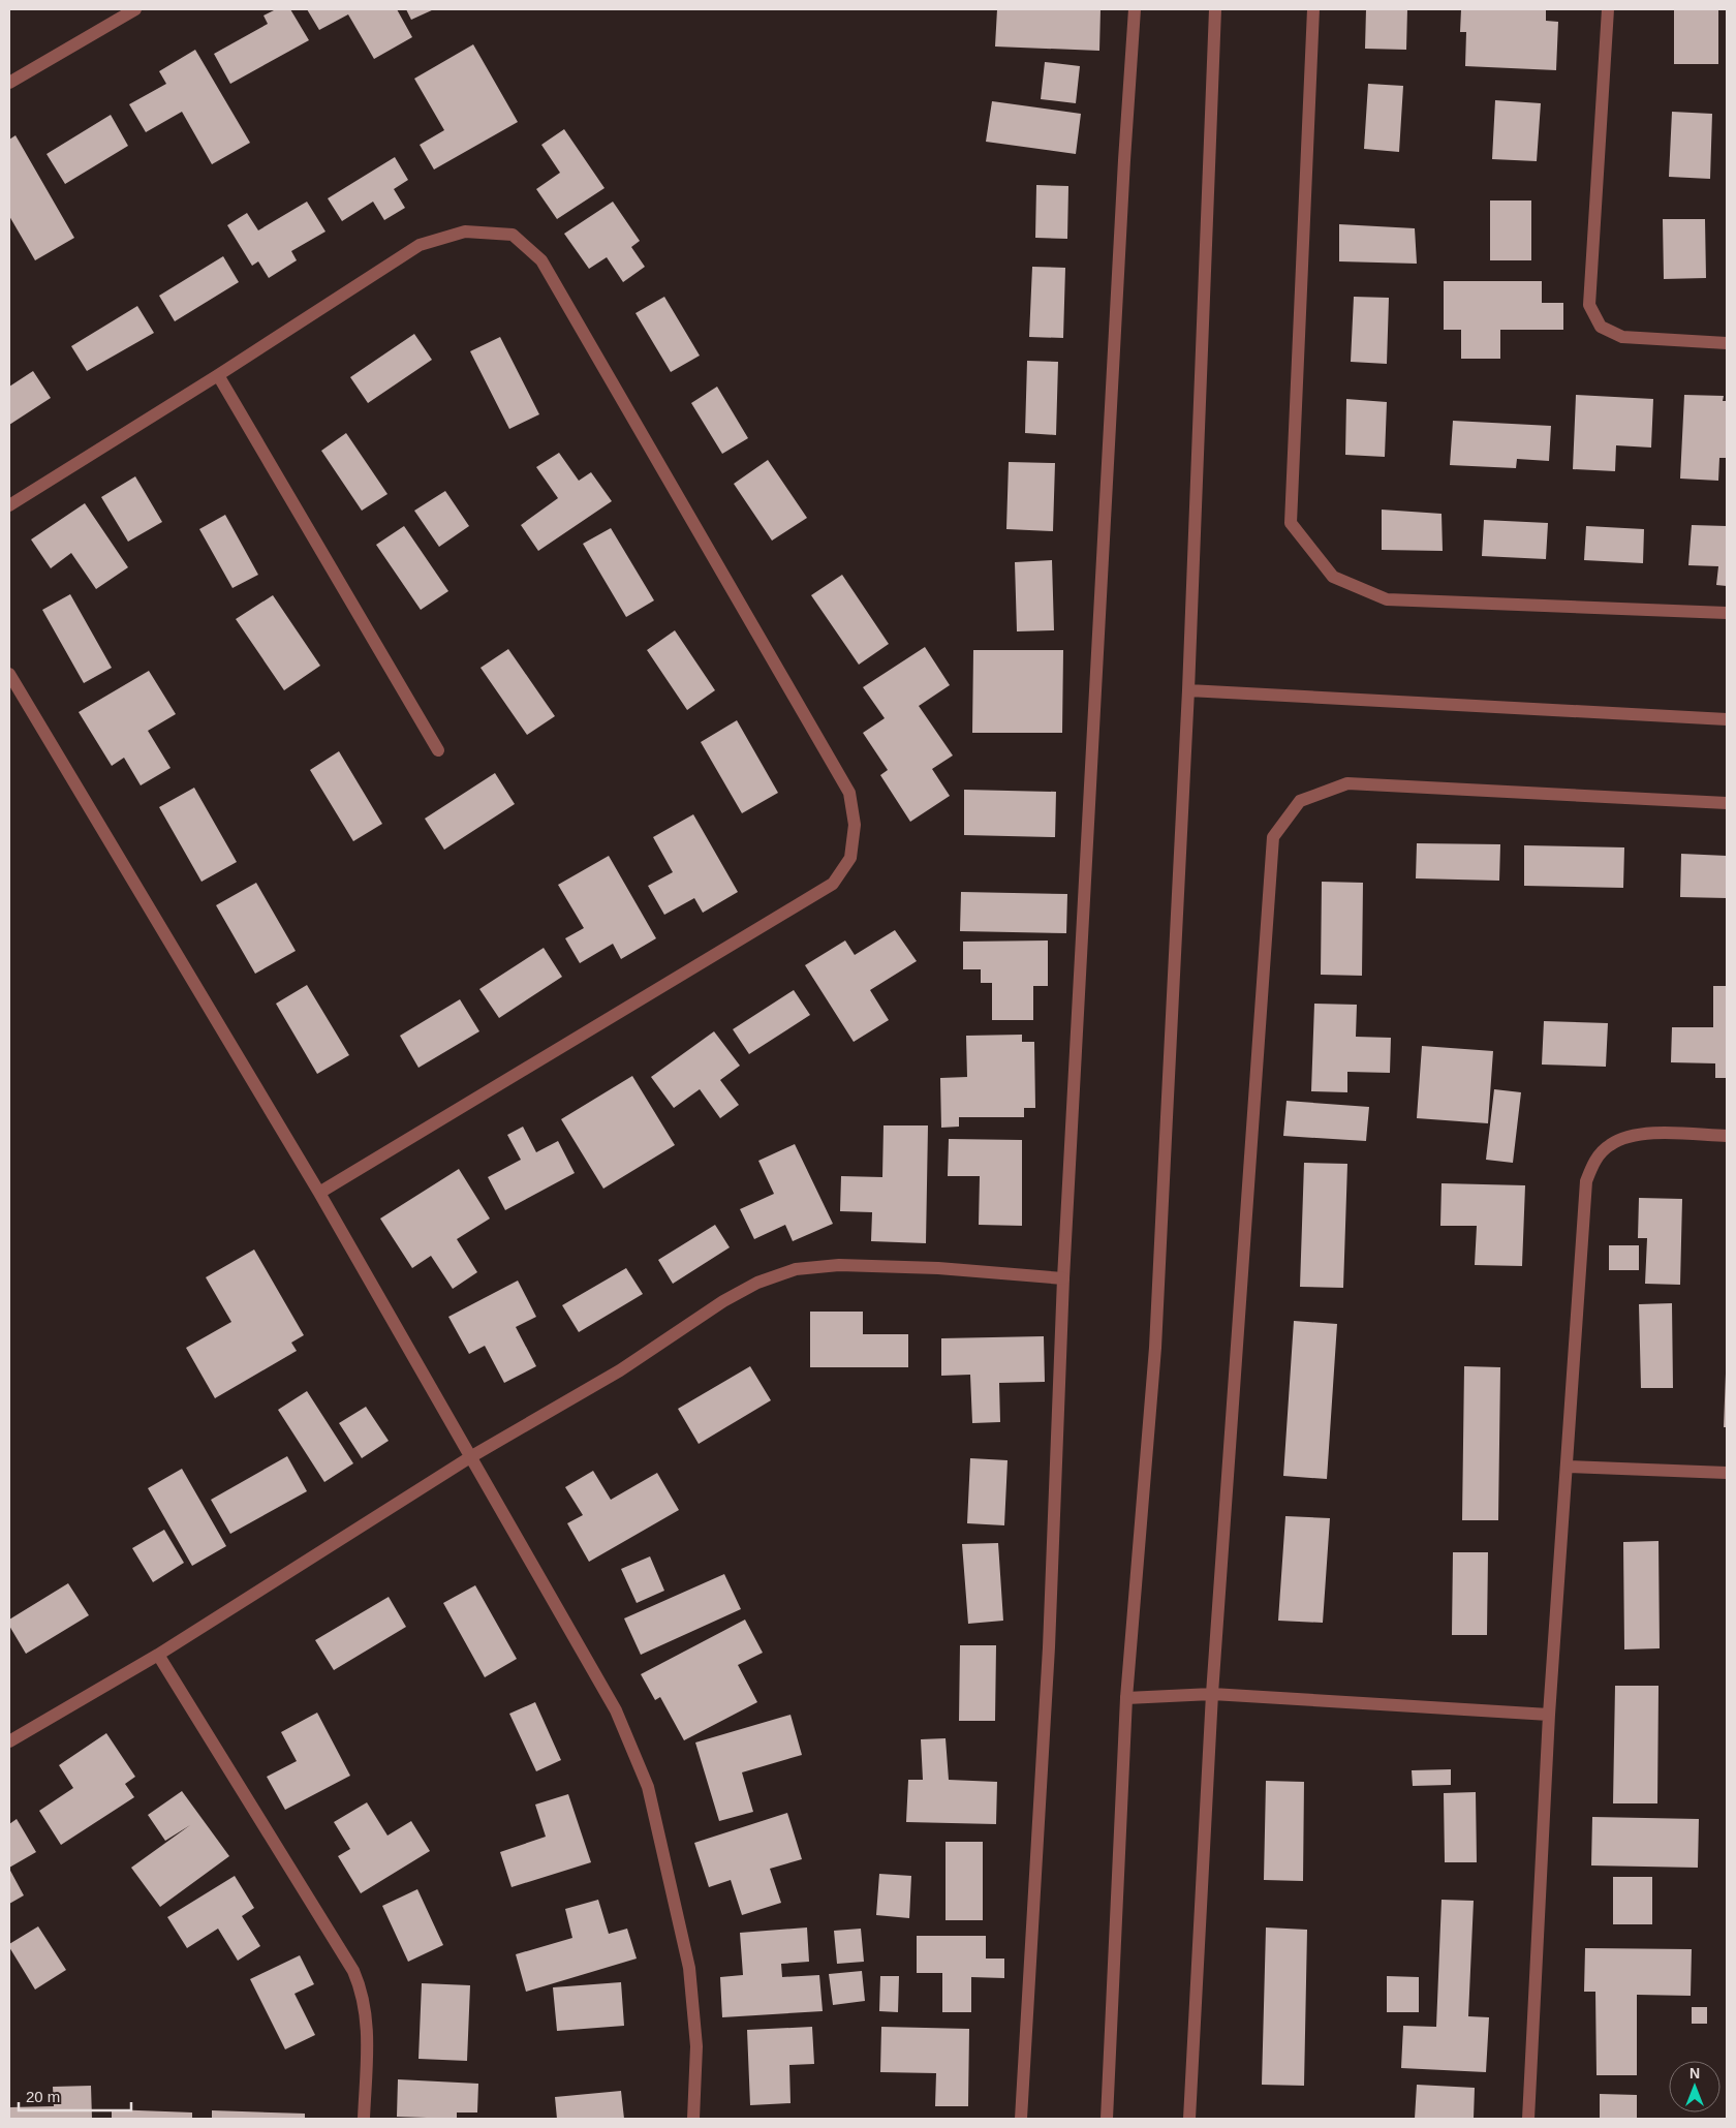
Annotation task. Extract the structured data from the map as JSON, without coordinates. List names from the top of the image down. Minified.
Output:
{"scale_bar":"20 m","north":"top"}
